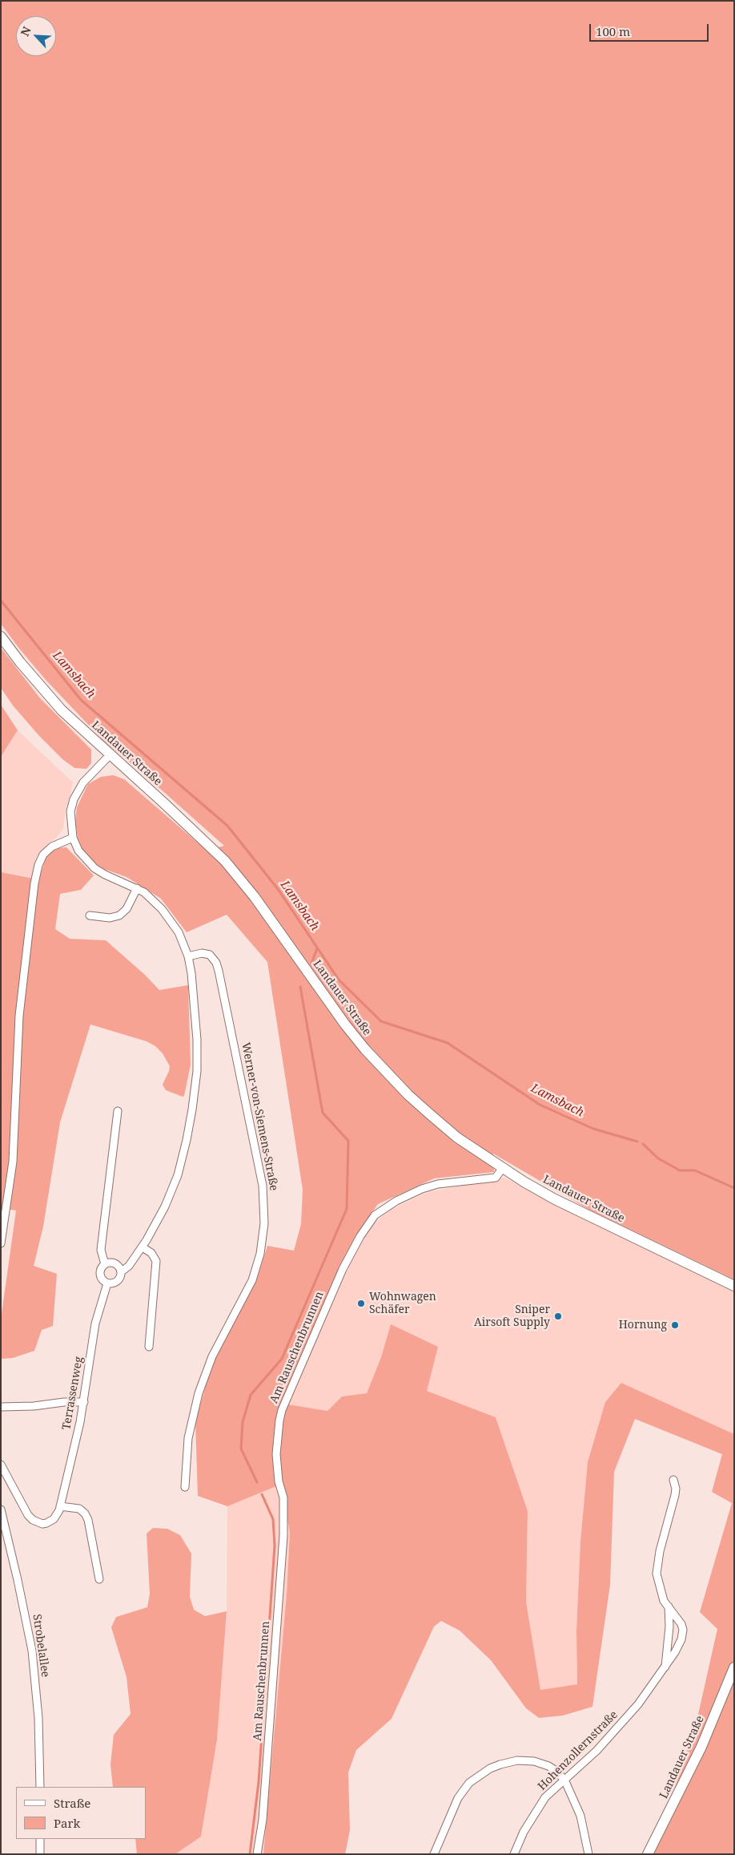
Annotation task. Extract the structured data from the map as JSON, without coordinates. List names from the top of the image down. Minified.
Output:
{"streets":{"main road":["Landauer Straße"],"street":["Werner-von-Siemens-Straße","Am Rauschenbrunnen","Terrassenweg","Strobelallee","Hohenzollernstraße"]},"crossings":[["Landauer Straße","Am Rauschenbrunnen"]],"water":["Lamsbach"],"places":["Wohnwagen Schäfer","Sniper Airsoft Supply","Hornung"],"legend":["Straße","Park"],"scale_bar":"100 m","north":"top left"}
